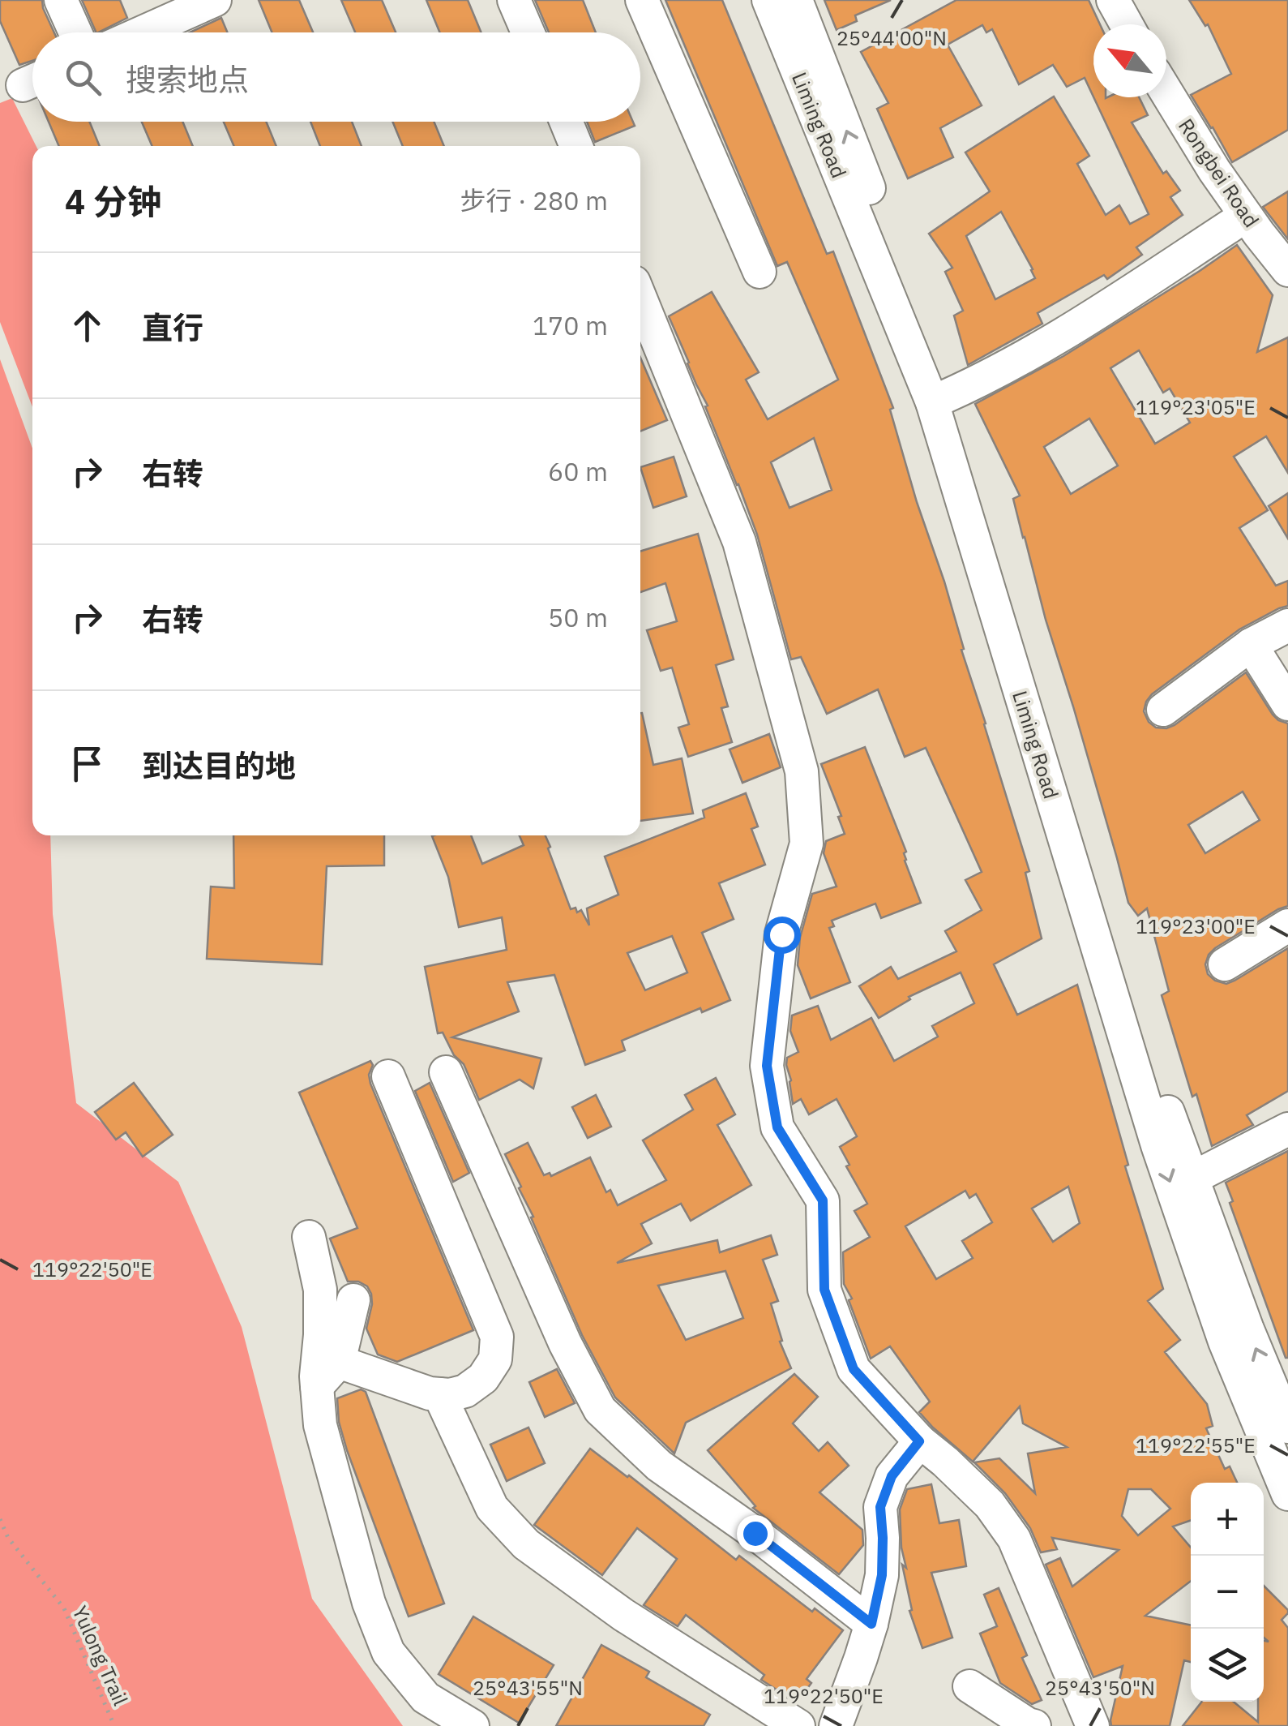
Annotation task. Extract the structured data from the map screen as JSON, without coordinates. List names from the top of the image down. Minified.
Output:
{"streets":{"street":["Liming Road","Rongbei Road"],"path":["Yulong Trail"]},"north":"top left","page":{"search":"搜索地点","heading":["4 分钟","步行 · 280 m"],"list":[["直行","170 m"],["右转","60 m"],["右转","50 m"],"到达目的地"],"map_buttons":["+","−"]},"coordinates":["25°44'00\"N","119°23'05\"E","119°23'00\"E","119°22'50\"E","119°22'55\"E","25°43'55\"N","25°43'50\"N"]}
